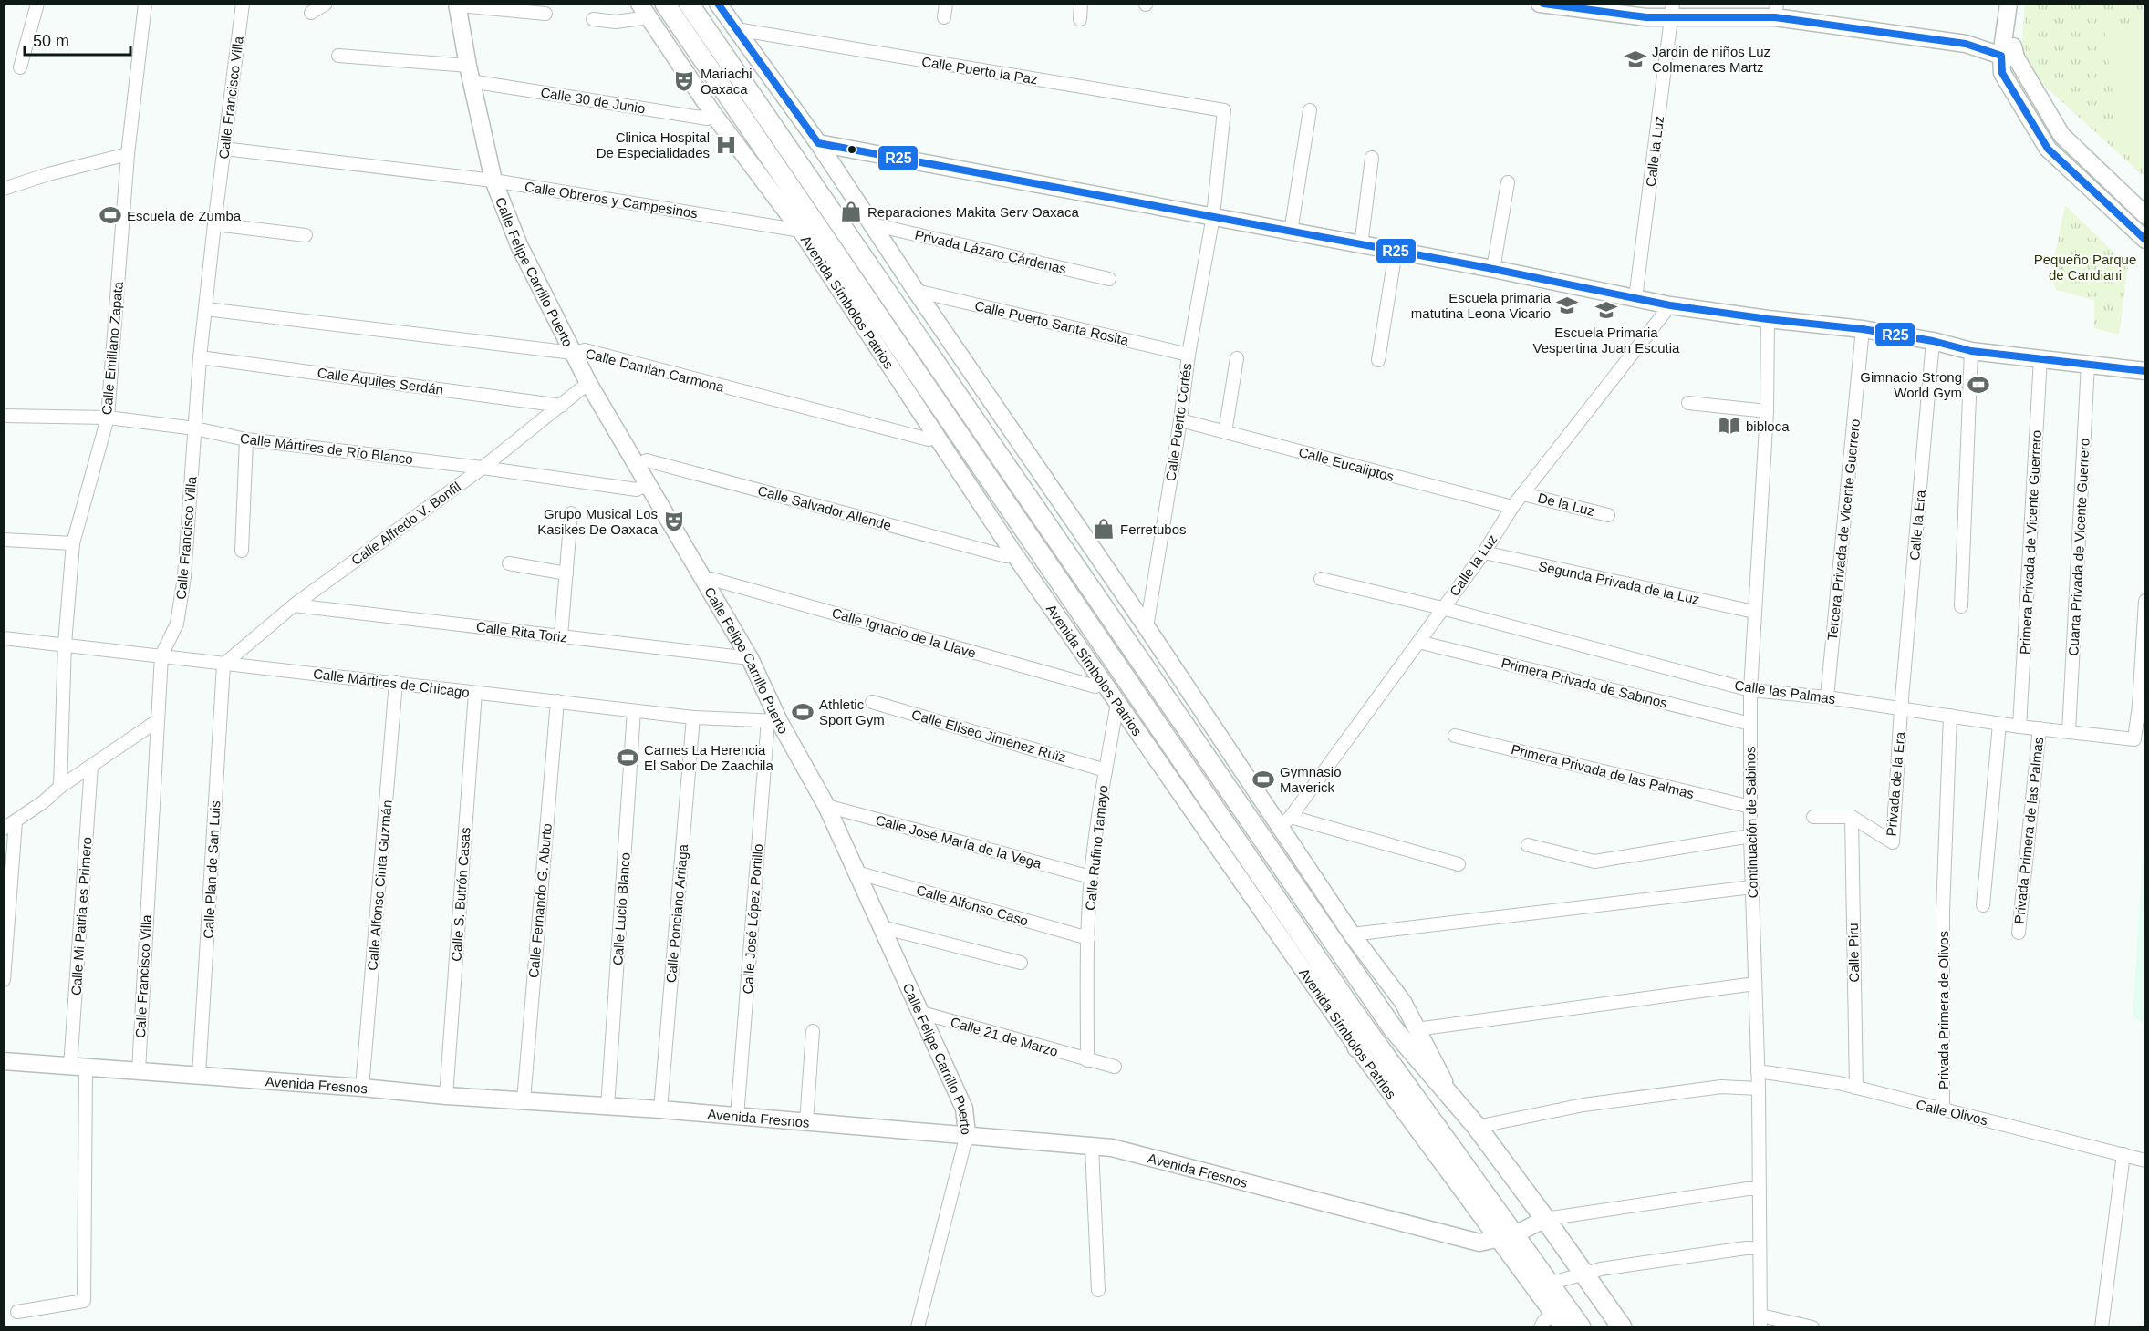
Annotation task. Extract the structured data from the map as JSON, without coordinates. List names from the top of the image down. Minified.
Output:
{"streets":{"main road":["Avenida Símbolos Patrios"],"street":["Calle Puerto la Paz","Calle Francisco Villa","Calle 30 de Junio","Calle la Luz","Calle Obreros y Campesinos","Privada Lázaro Cárdenas","Calle Felipe Carrillo Puerto","Calle Puerto Santa Rosita","Calle Emiliano Zapata","Calle Damián Carmona","Calle Aquiles Serdán","Calle Puerto Cortés","Calle Mártires de Río Blanco","Calle Eucaliptos","De la Luz","Calle Salvador Allende","Calle Alfredo V. Bonfil","Calle la Era","Tercera Privada de Vicente Guerrero","Primera Privada de Vicente Guerrero","Cuarta Privada de Vicente Guerrero","Segunda Privada de la Luz","Calle Rita Toriz","Calle Ignacio de la Llave","Calle Mártires de Chicago","Primera Privada de Sabinos","Calle las Palmas","Calle Elíseo Jiménez Ruïz","Primera Privada de las Palmas","Privada de la Era","Continuación de Sabinos","Privada Primera de las Palmas","Calle José María de la Vega","Calle Rufino Tamayo","Calle Plan de San Luis","Calle Alfonso Cinta Guzmán","Calle S. Butrón Casas","Calle Fernando G. Aburto","Calle Alfonso Caso","Calle Lucio Blanco","Calle Ponciano Arriaga","Calle Mi Patria es Primero","Calle José López Portillo","Calle Piru","Privada Primera de Olivos","Calle 21 de Marzo","Avenida Fresnos","Calle Olivos"]},"crossings":[["Calle Puerto la Paz","Calle Puerto Cortés"],["Calle Francisco Villa","Calle Obreros y Campesinos"],["Calle Francisco Villa","Calle Damián Carmona"],["Calle Francisco Villa","Calle Aquiles Serdán"],["Calle Francisco Villa","Calle Mártires de Río Blanco"],["Calle Francisco Villa","Calle Mártires de Chicago"],["Calle Francisco Villa","Avenida Fresnos"],["Calle 30 de Junio","Calle Felipe Carrillo Puerto"],["Calle 30 de Junio","Avenida Símbolos Patrios"],["Calle la Luz","Calle Eucaliptos"],["Calle la Luz","De la Luz"],["Calle la Luz","Segunda Privada de la Luz"],["Calle la Luz","Primera Privada de Sabinos"],["Calle la Luz","Calle las Palmas"],["Calle Obreros y Campesinos","Calle Felipe Carrillo Puerto"],["Calle Obreros y Campesinos","Avenida Símbolos Patrios"],["Calle Felipe Carrillo Puerto","Calle Damián Carmona"],["Calle Felipe Carrillo Puerto","Calle Mártires de Río Blanco"],["Calle Felipe Carrillo Puerto","Calle Salvador Allende"],["Calle Felipe Carrillo Puerto","Calle Alfredo V. Bonfil"],["Calle Felipe Carrillo Puerto","Calle Rita Toriz"],["Calle Felipe Carrillo Puerto","Calle Ignacio de la Llave"],["Calle Felipe Carrillo Puerto","Calle Mártires de Chicago"],["Calle Felipe Carrillo Puerto","Calle José María de la Vega"],["Calle Felipe Carrillo Puerto","Calle Alfonso Caso"],["Calle Felipe Carrillo Puerto","Calle José López Portillo"],["Calle Felipe Carrillo Puerto","Calle 21 de Marzo"],["Calle Felipe Carrillo Puerto","Avenida Fresnos"],["Avenida Símbolos Patrios","Calle Damián Carmona"],["Avenida Símbolos Patrios","Calle Salvador Allende"],["Avenida Símbolos Patrios","Calle Ignacio de la Llave"],["Avenida Símbolos Patrios","Calle Rufino Tamayo"],["Avenida Símbolos Patrios","Avenida Fresnos"],["Calle Puerto Santa Rosita","Calle Puerto Cortés"],["Calle Emiliano Zapata","Calle Mártires de Río Blanco"],["Calle Emiliano Zapata","Calle Mártires de Chicago"],["Calle Aquiles Serdán","Calle Alfredo V. Bonfil"],["Calle Puerto Cortés","Calle Eucaliptos"],["Calle Mártires de Río Blanco","Calle Alfredo V. Bonfil"],["Calle Alfredo V. Bonfil","Calle Rita Toriz"],["Calle Alfredo V. Bonfil","Calle Mártires de Chicago"],["Calle Alfredo V. Bonfil","Calle Plan de San Luis"],["Calle la Era","Calle las Palmas"],["Calle la Era","Privada de la Era"],["Tercera Privada de Vicente Guerrero","Calle las Palmas"],["Primera Privada de Vicente Guerrero","Calle las Palmas"],["Cuarta Privada de Vicente Guerrero","Calle las Palmas"],["Segunda Privada de la Luz","Continuación de Sabinos"],["Calle Mártires de Chicago","Calle Plan de San Luis"],["Calle Mártires de Chicago","Calle Alfonso Cinta Guzmán"],["Calle Mártires de Chicago","Calle S. Butrón Casas"],["Calle Mártires de Chicago","Calle Fernando G. Aburto"],["Calle Mártires de Chicago","Calle Lucio Blanco"],["Calle Mártires de Chicago","Calle Ponciano Arriaga"],["Calle Mártires de Chicago","Calle José López Portillo"],["Primera Privada de Sabinos","Continuación de Sabinos"],["Calle las Palmas","Privada de la Era"],["Calle las Palmas","Continuación de Sabinos"],["Calle las Palmas","Privada Primera de las Palmas"],["Calle las Palmas","Privada Primera de Olivos"],["Calle Elíseo Jiménez Ruïz","Calle Rufino Tamayo"],["Primera Privada de las Palmas","Continuación de Sabinos"],["Privada de la Era","Calle Piru"],["Continuación de Sabinos","Calle Olivos"],["Calle José María de la Vega","Calle Rufino Tamayo"],["Calle Rufino Tamayo","Calle Alfonso Caso"],["Calle Rufino Tamayo","Calle 21 de Marzo"],["Calle Plan de San Luis","Avenida Fresnos"],["Calle Alfonso Cinta Guzmán","Avenida Fresnos"],["Calle S. Butrón Casas","Avenida Fresnos"],["Calle Fernando G. Aburto","Avenida Fresnos"],["Calle Lucio Blanco","Avenida Fresnos"],["Calle Ponciano Arriaga","Avenida Fresnos"],["Calle Mi Patria es Primero","Avenida Fresnos"],["Calle José López Portillo","Avenida Fresnos"],["Calle Piru","Calle Olivos"],["Privada Primera de Olivos","Calle Olivos"]],"parks":["Pequeño Parque de Candiani"],"places":{"school or university":["Jardin de niños Luz Colmenares Martz","Escuela primaria matutina Leona Vicario","Escuela Primaria Vespertina Juan Escutia"],"theatre":["Mariachi Oaxaca","Grupo Musical Los Kasikes De Oaxaca"],"hospital":["Clinica Hospital De Especialidades"],"shop":["Reparaciones Makita Serv Oaxaca","Ferretubos"],"sports":["Escuela de Zumba","Gimnacio Strong World Gym","Athletic Sport Gym","Carnes La Herencia El Sabor De Zaachila","Gymnasio Maverick"],"library":["bibloca"]},"lines":["transit line R25"],"scale_bar":"50 m"}
